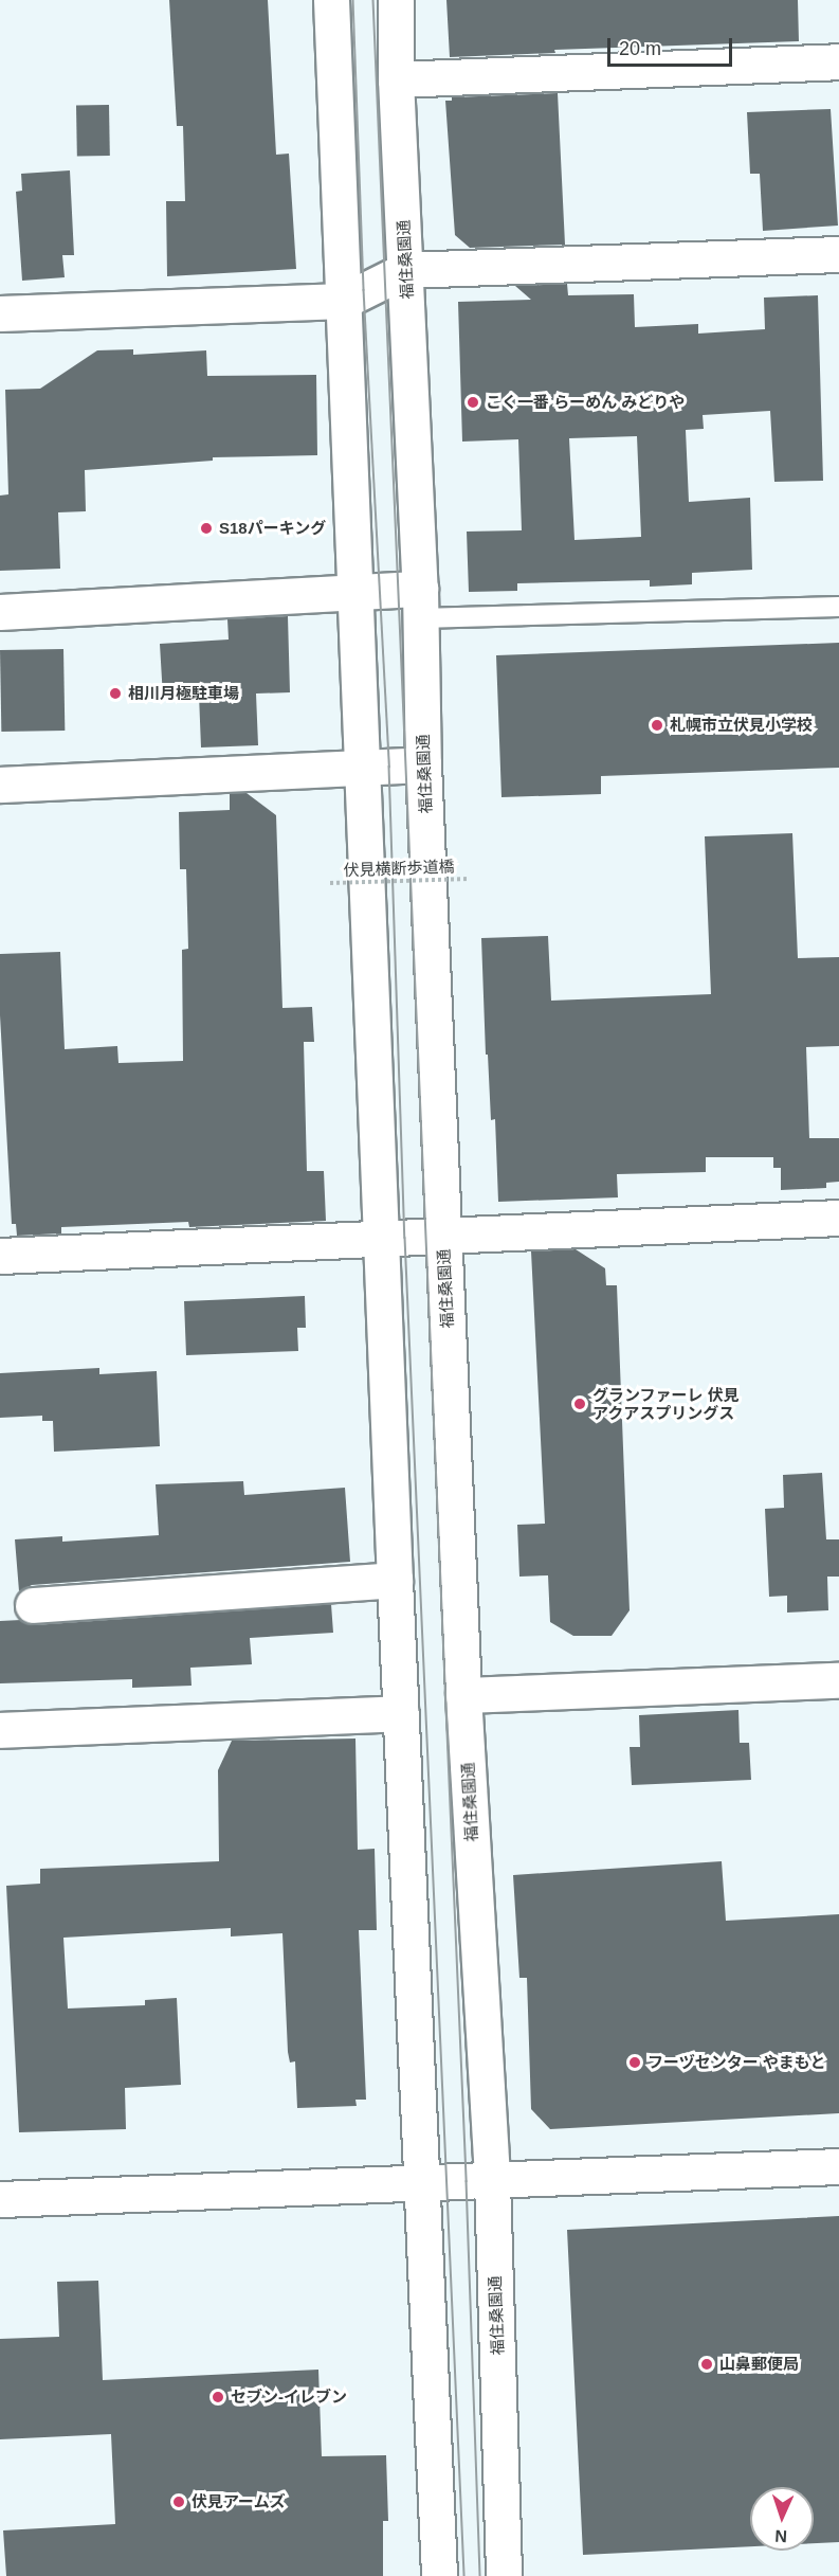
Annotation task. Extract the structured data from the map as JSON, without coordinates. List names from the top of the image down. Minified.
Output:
{"streets":{"street":["福住桑園通"],"path":["伏見横断歩道橋"]},"places":["こく一番 らーめん みどりや","S18パーキング","相川月極駐車場","札幌市立伏見小学校","グランファーレ 伏見 アクアスプリングス","フーヅセンター やまもと","山鼻郵便局","セブン-イレブン","伏見アームズ"],"scale_bar":"20 m","north":"bottom"}
